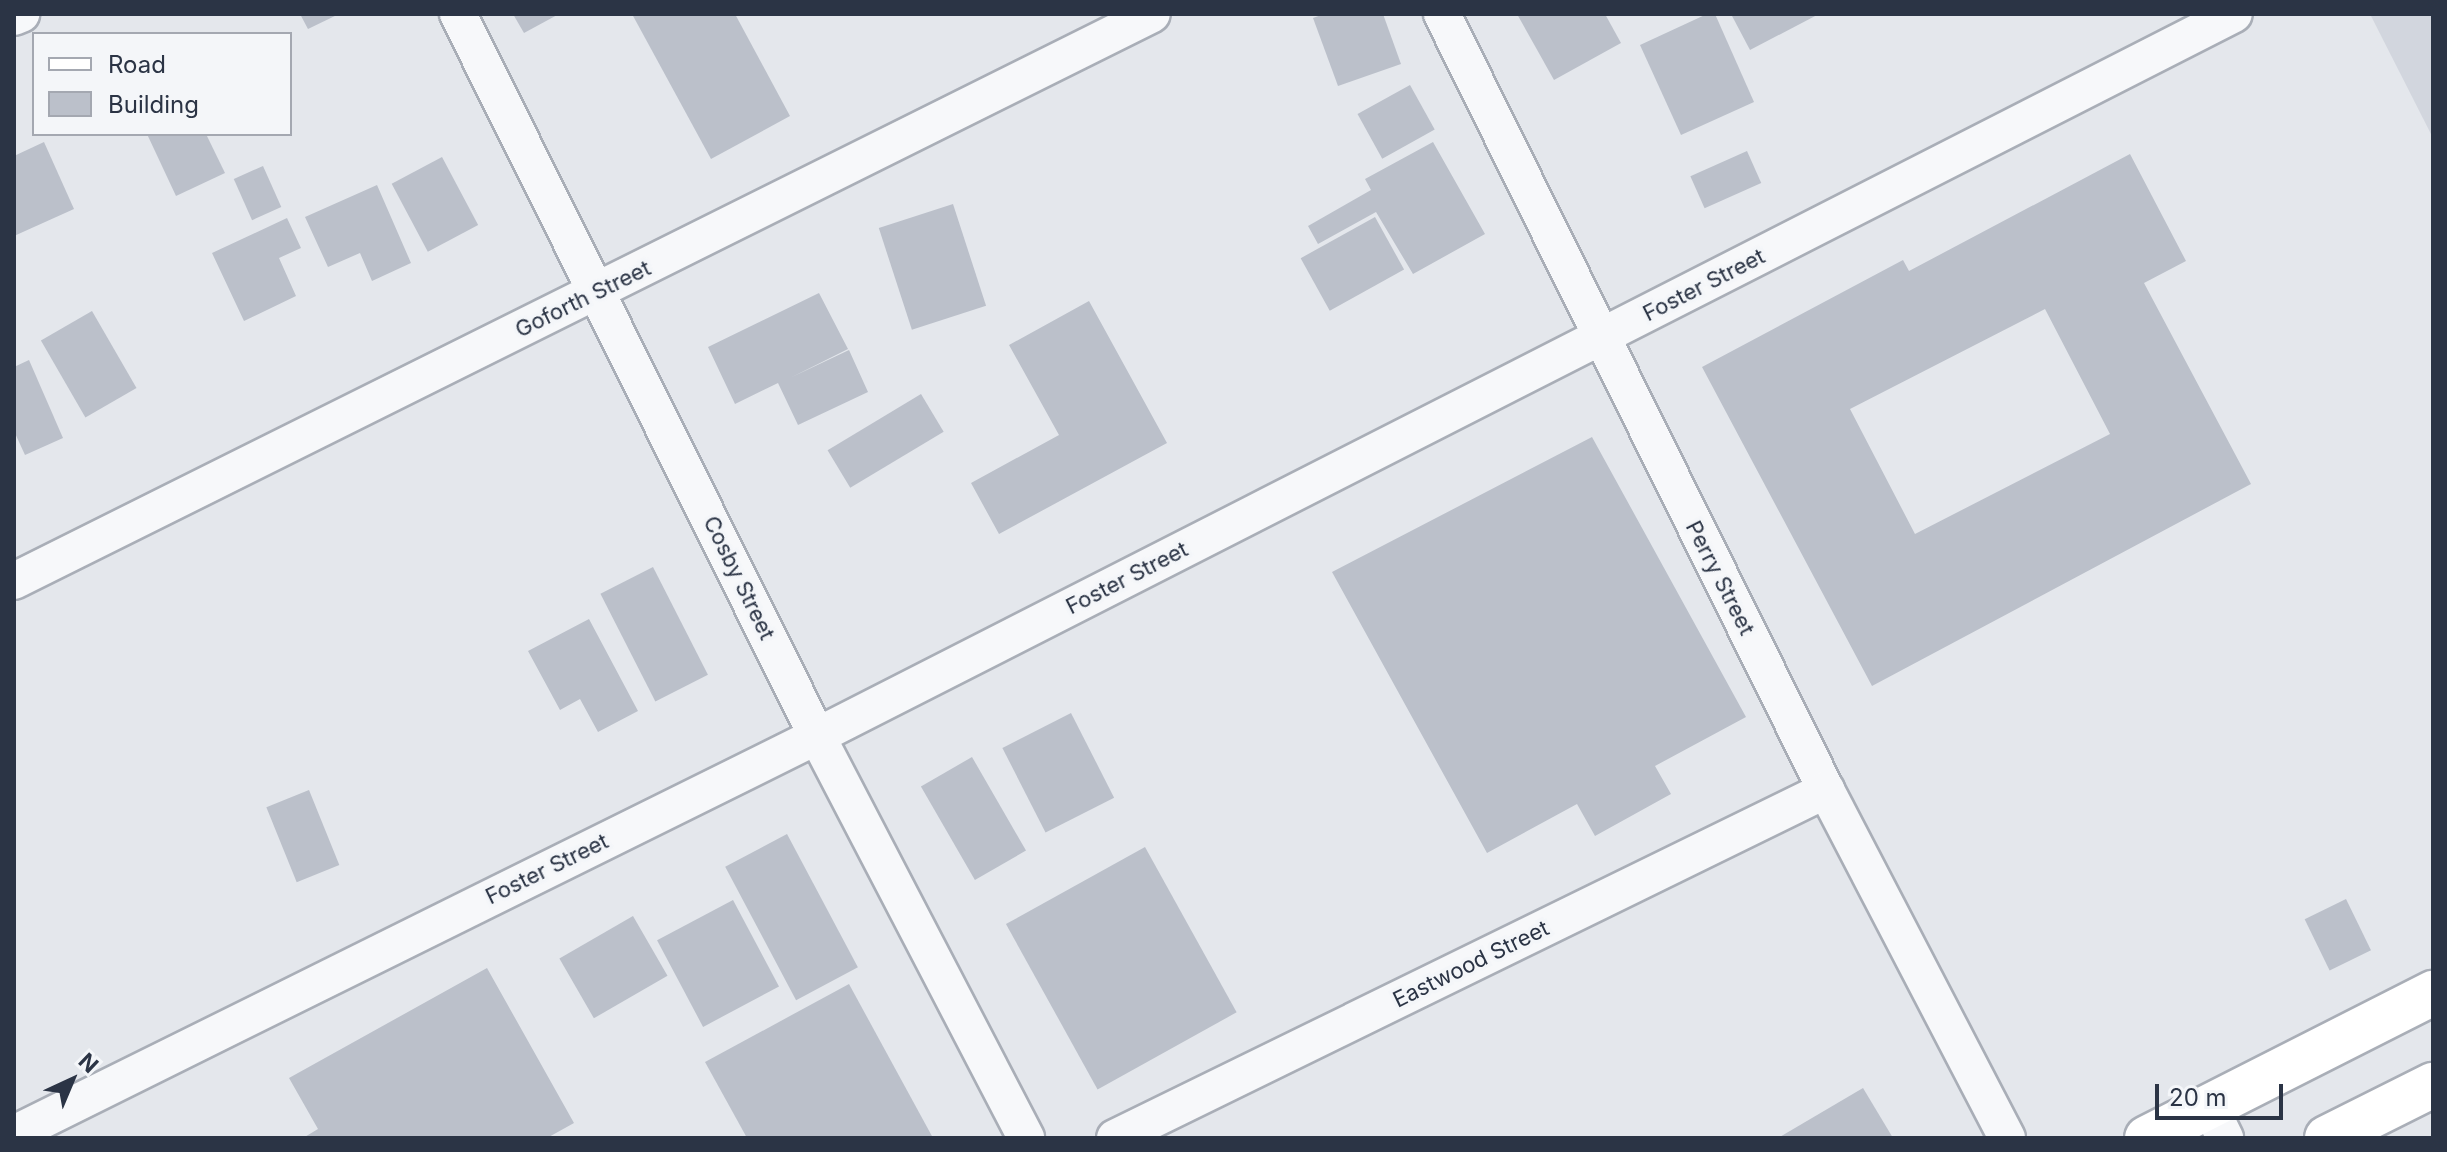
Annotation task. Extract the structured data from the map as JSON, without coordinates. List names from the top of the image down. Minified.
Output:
{"streets":{"street":["Foster Street","Goforth Street","Cosby Street","Perry Street","Eastwood Street"]},"crossings":[["Foster Street","Cosby Street"],["Foster Street","Perry Street"],["Goforth Street","Cosby Street"],["Perry Street","Eastwood Street"]],"legend":["Road","Building"],"scale_bar":"20 m","north":"top right"}
